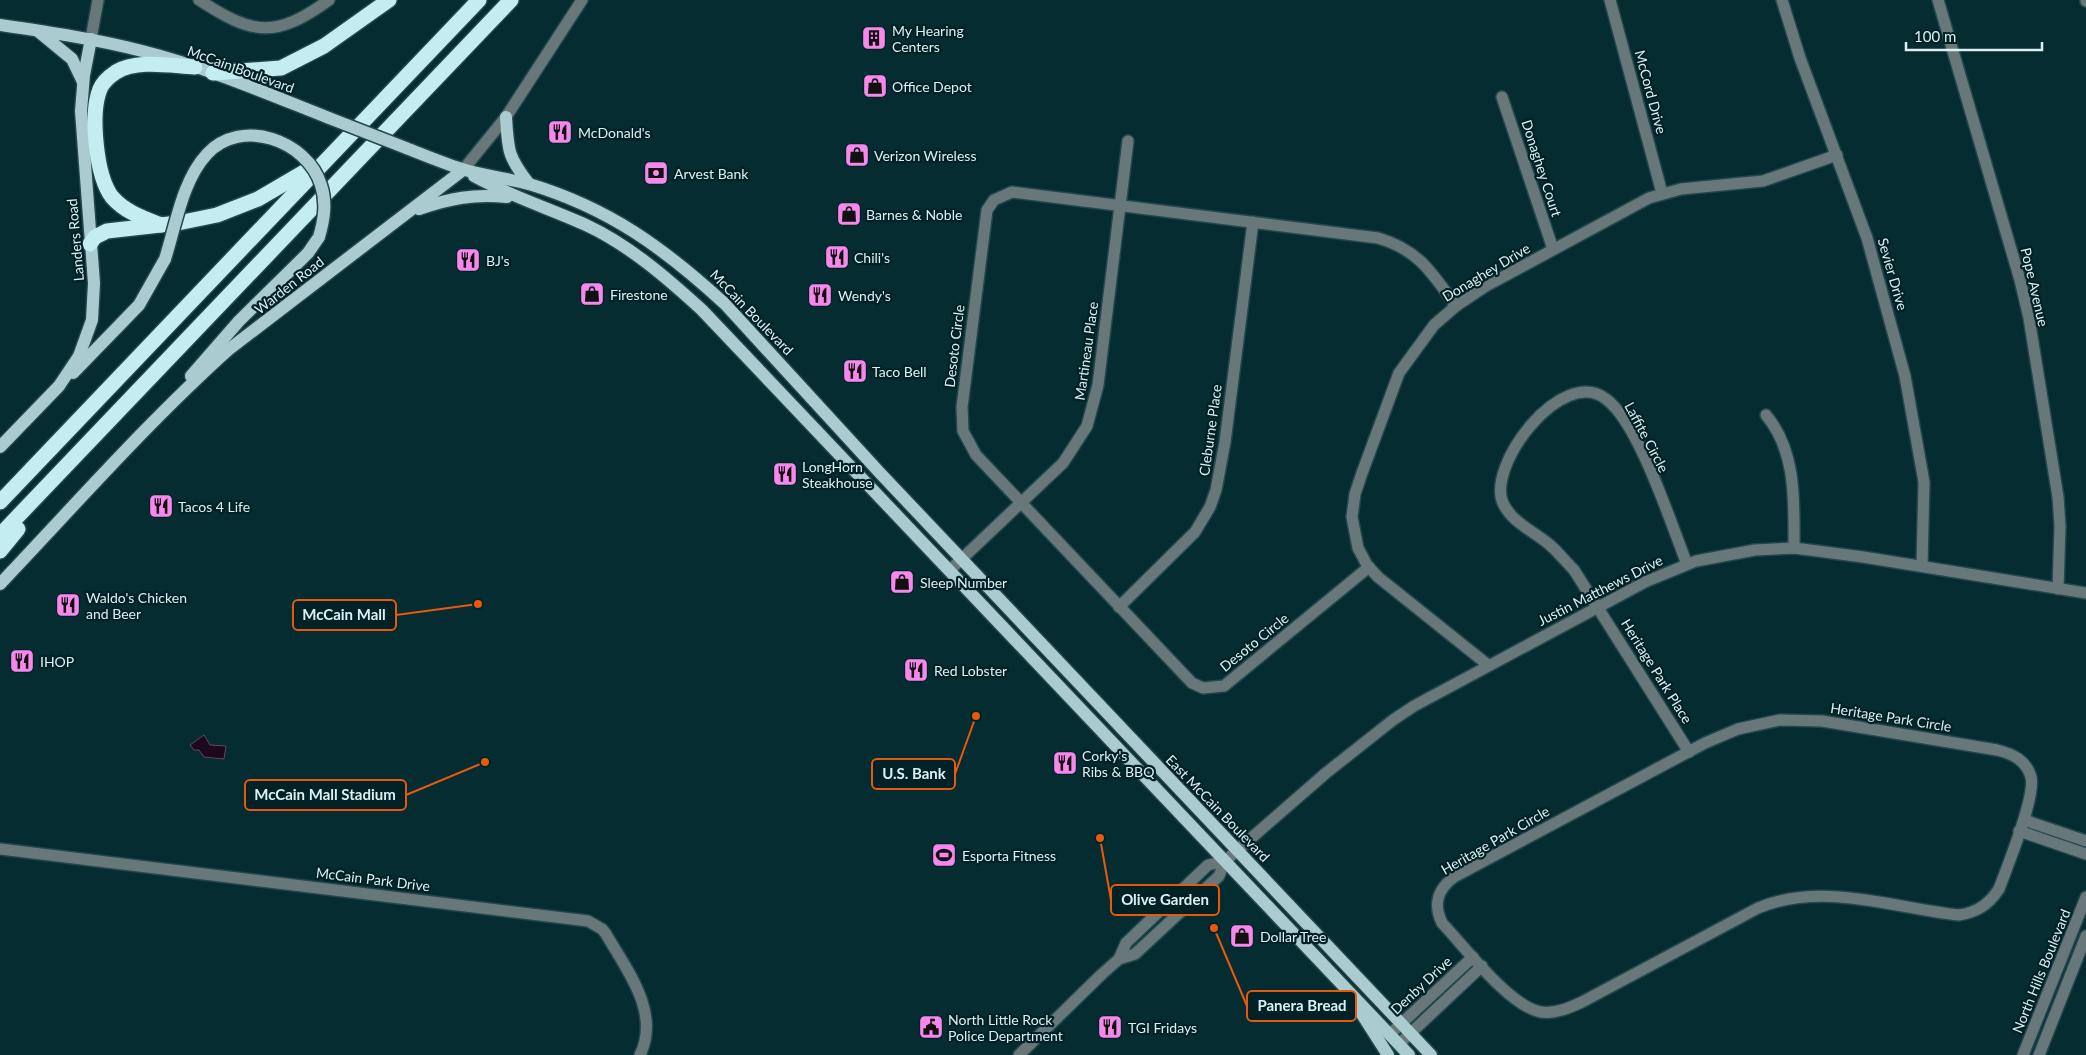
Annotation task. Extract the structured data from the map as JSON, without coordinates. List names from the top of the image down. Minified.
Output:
{"streets":{"main road":["McCain Boulevard","Landers Road","Warden Road","East McCain Boulevard"],"street":["McCord Drive","Donaghey Court","Donaghey Drive","Sevier Drive","Pope Avenue","Desoto Circle","Martineau Place","Cleburne Place","Laffite Circle","Justin Matthews Drive","Heritage Park Place","Heritage Park Circle","McCain Park Drive","North Hills Boulevard","Denby Drive"]},"crossings":[["McCain Boulevard","Landers Road"],["McCain Boulevard","Warden Road"],["McCain Boulevard","Martineau Place"],["McCain Boulevard","East McCain Boulevard"],["McCord Drive","Donaghey Drive"],["Donaghey Court","Donaghey Drive"],["Donaghey Drive","Sevier Drive"],["Donaghey Drive","Desoto Circle"],["Donaghey Drive","Justin Matthews Drive"],["Sevier Drive","Justin Matthews Drive"],["Pope Avenue","Justin Matthews Drive"],["Desoto Circle","Martineau Place"],["Desoto Circle","Cleburne Place"],["Martineau Place","East McCain Boulevard"],["Laffite Circle","Justin Matthews Drive"],["Laffite Circle","Heritage Park Place"],["Justin Matthews Drive","Heritage Park Place"],["Justin Matthews Drive","East McCain Boulevard"],["Heritage Park Place","Heritage Park Circle"],["Heritage Park Circle","Denby Drive"],["East McCain Boulevard","Denby Drive"]],"places":{"building":["My Hearing Centers"],"shop":["Office Depot","Verizon Wireless","Barnes & Noble","Firestone","Sleep Number","Dollar Tree"],"restaurant":["McDonald's","Chili's","BJ's","Wendy's","Taco Bell","LongHorn Steakhouse","Tacos 4 Life","Waldo's Chicken and Beer","IHOP","Red Lobster","Corky's Ribs & BBQ","TGI Fridays"],"bank":["Arvest Bank"],"other":["McCain Mall","U.S. Bank","McCain Mall Stadium","Olive Garden","Panera Bread"],"sports":["Esporta Fitness"],"public building":["North Little Rock Police Department"]},"scale_bar":"100 m"}
